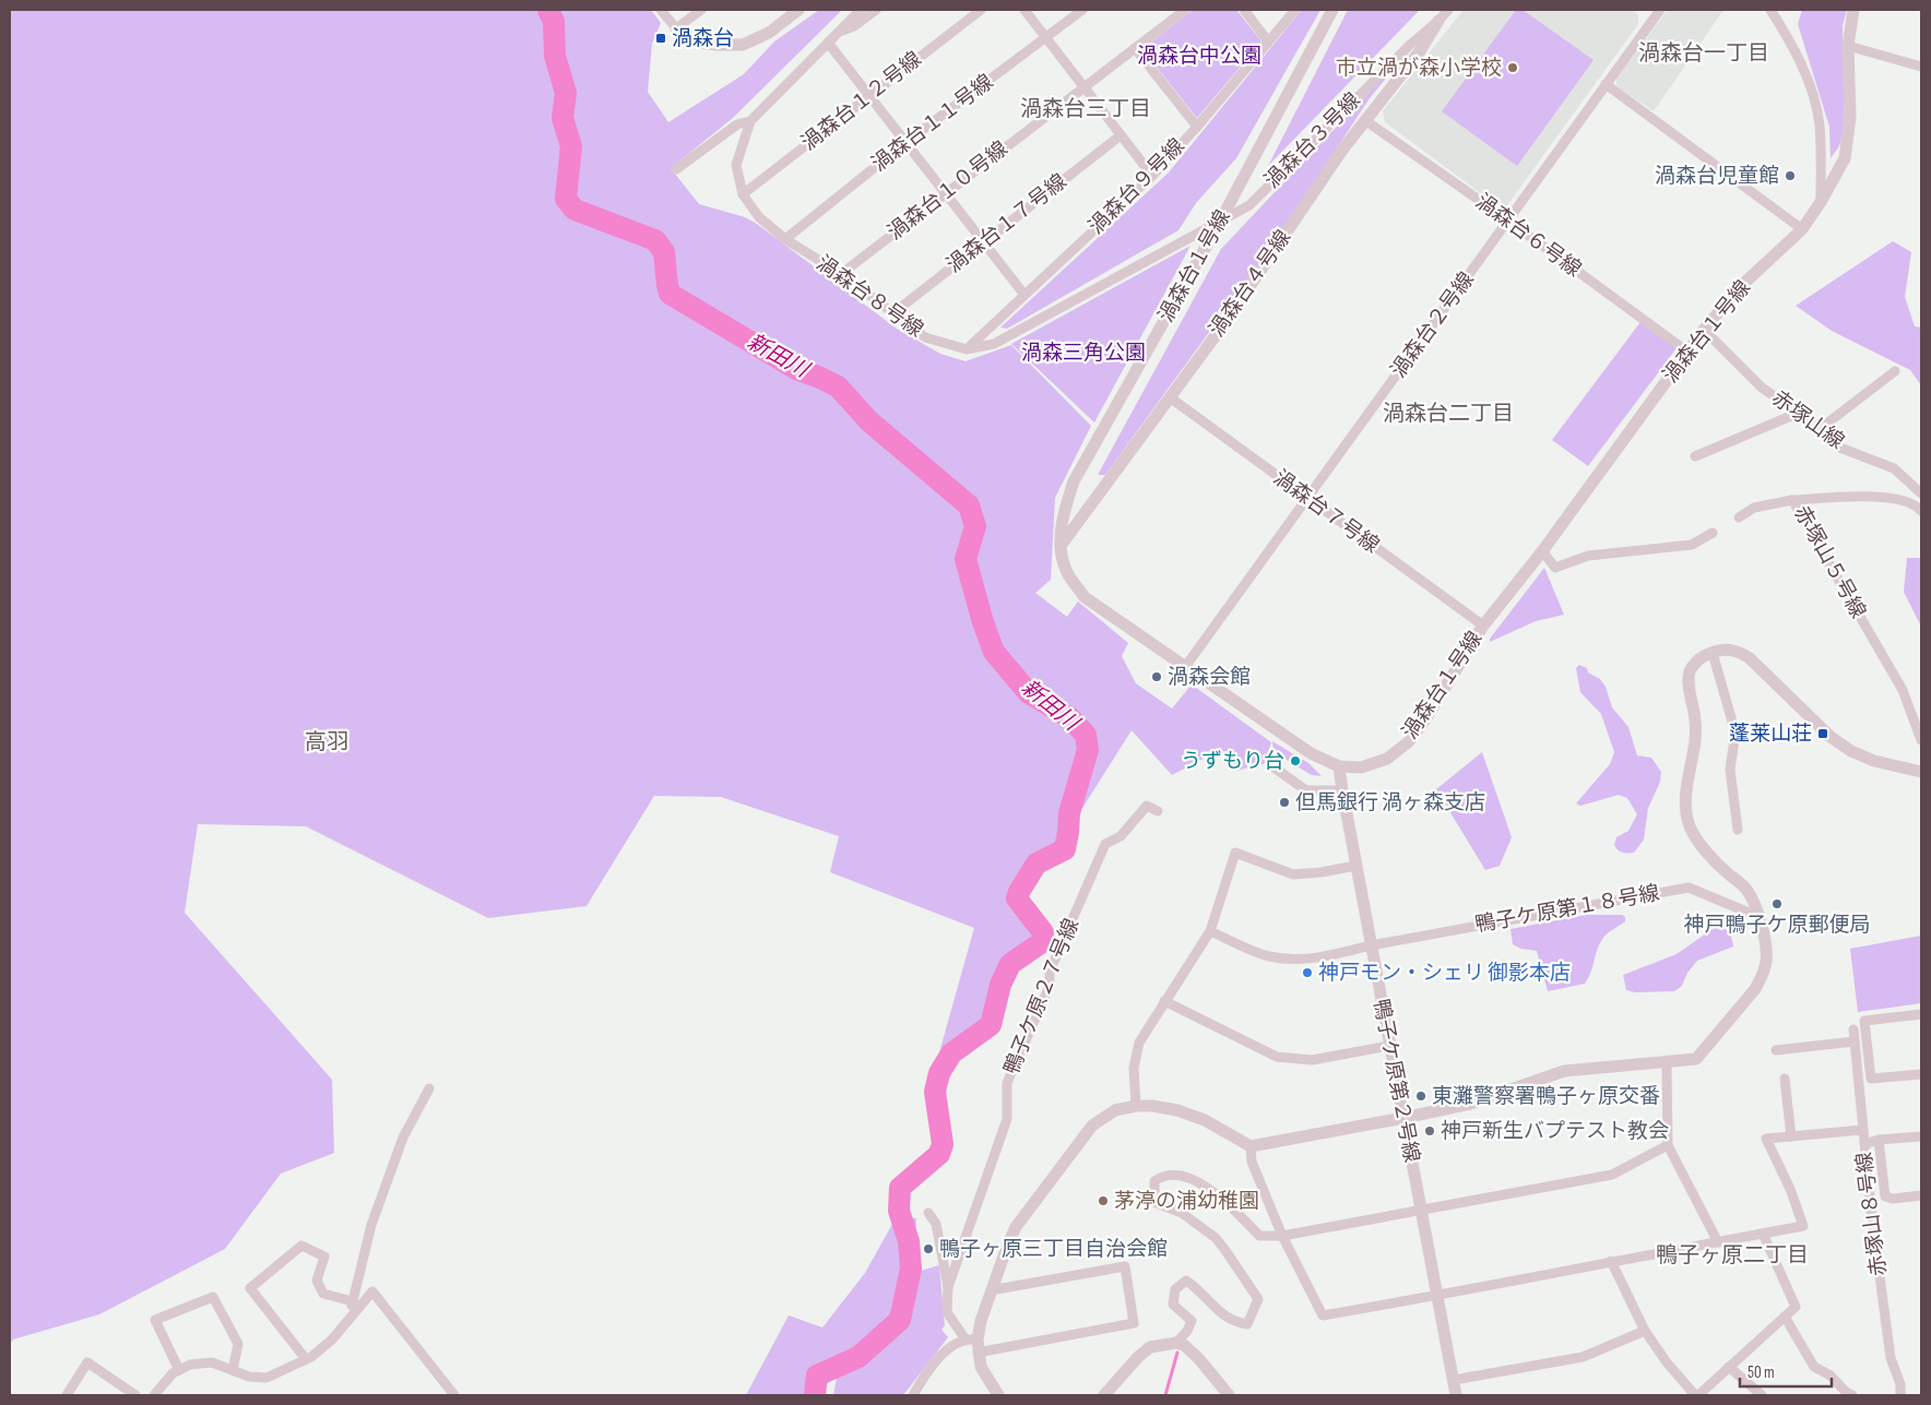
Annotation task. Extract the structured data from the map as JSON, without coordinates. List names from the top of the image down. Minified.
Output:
{"streets":{"street":["渦森台１２号線","渦森台１１号線","渦森台３号線","渦森台９号線","渦森台１０号線","渦森台１７号線","渦森台６号線","渦森台１号線","渦森台４号線","渦森台８号線","渦森台２号線","赤塚山線","渦森台７号線","赤塚山５号線","鴨子ケ原第１８号線","鴨子ケ原２７号線","鴨子ケ原第２号線","赤塚山８号線"]},"crossings":[["渦森台１２号線","渦森台８号線"],["渦森台１１号線","渦森台８号線"],["渦森台３号線","渦森台１号線"],["渦森台３号線","渦森台４号線"],["渦森台３号線","渦森台８号線"],["渦森台９号線","渦森台８号線"],["渦森台１０号線","渦森台８号線"],["渦森台１７号線","渦森台８号線"],["渦森台６号線","渦森台１号線"],["渦森台６号線","渦森台４号線"],["渦森台６号線","渦森台２号線"],["渦森台１号線","渦森台４号線"],["渦森台１号線","渦森台８号線"],["渦森台１号線","渦森台２号線"],["渦森台１号線","赤塚山線"],["渦森台１号線","渦森台７号線"],["渦森台１号線","鴨子ケ原第２号線"],["渦森台４号線","渦森台７号線"],["渦森台２号線","渦森台７号線"],["鴨子ケ原第１８号線","鴨子ケ原第２号線"]],"districts":["渦森台一丁目","渦森台三丁目","渦森台二丁目","高羽","鴨子ヶ原二丁目"],"water":["新田川"],"parks":["渦森台中公園","渦森三角公園"],"places":{"transit":["渦森台","蓬莱山荘"],"other":["市立渦が森小学校","渦森台児童館","渦森会館","うずもり台","但馬銀行 渦ヶ森支店","神戸鴨子ケ原郵便局","神戸モン・シェリ 御影本店","東灘警察署鴨子ヶ原交番","神戸新生バプテスト教会","茅渟の浦幼稚園","鴨子ヶ原三丁目自治会館"]},"scale_bar":"50 m"}
